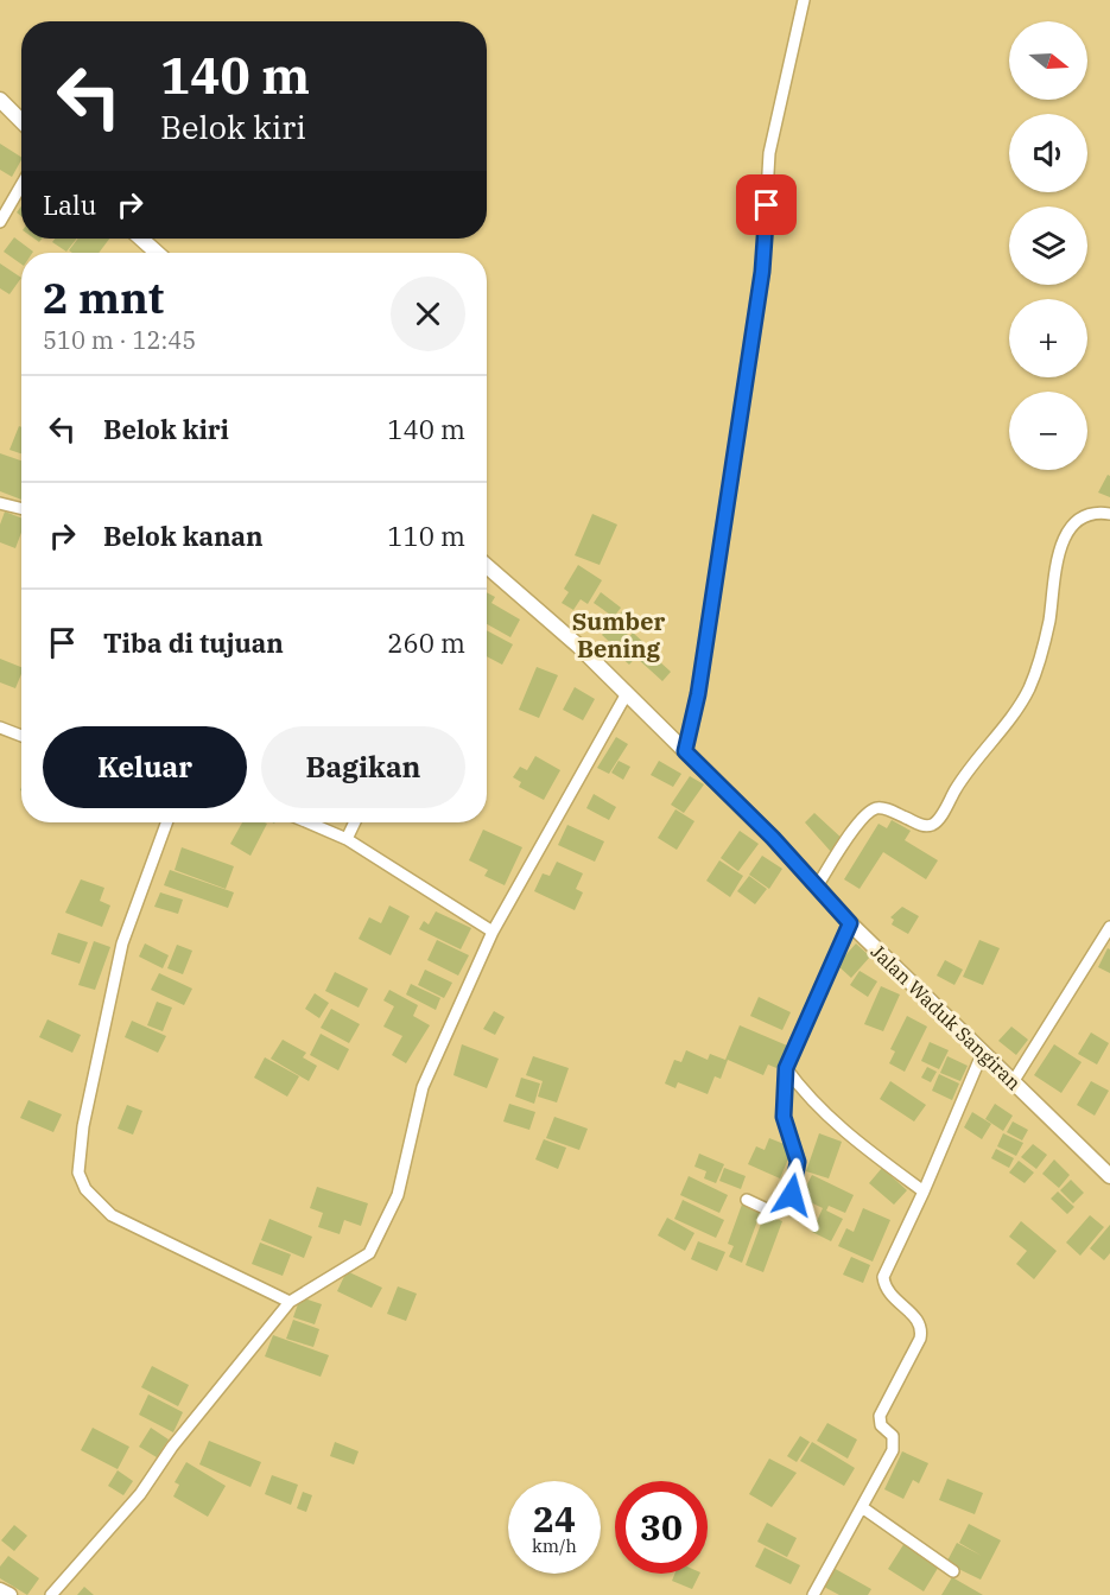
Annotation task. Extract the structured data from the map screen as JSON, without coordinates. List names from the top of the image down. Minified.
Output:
{"streets":{"street":["Jalan Waduk Sangiran"]},"districts":["Sumber Bening"],"north":"right","page":{"map_buttons":["+","−"],"turn":["140 m","Belok kiri"],"then":"Lalu","heading":["2 mnt","510 m · 12:45"],"list":[{"name":"Belok kiri","value":"140 m"},{"name":"Belok kanan","value":"110 m"},{"name":"Tiba di tujuan","value":"260 m"}],"buttons":["Keluar","Bagikan"],"speed":"24 km/h","limit":"30"}}
